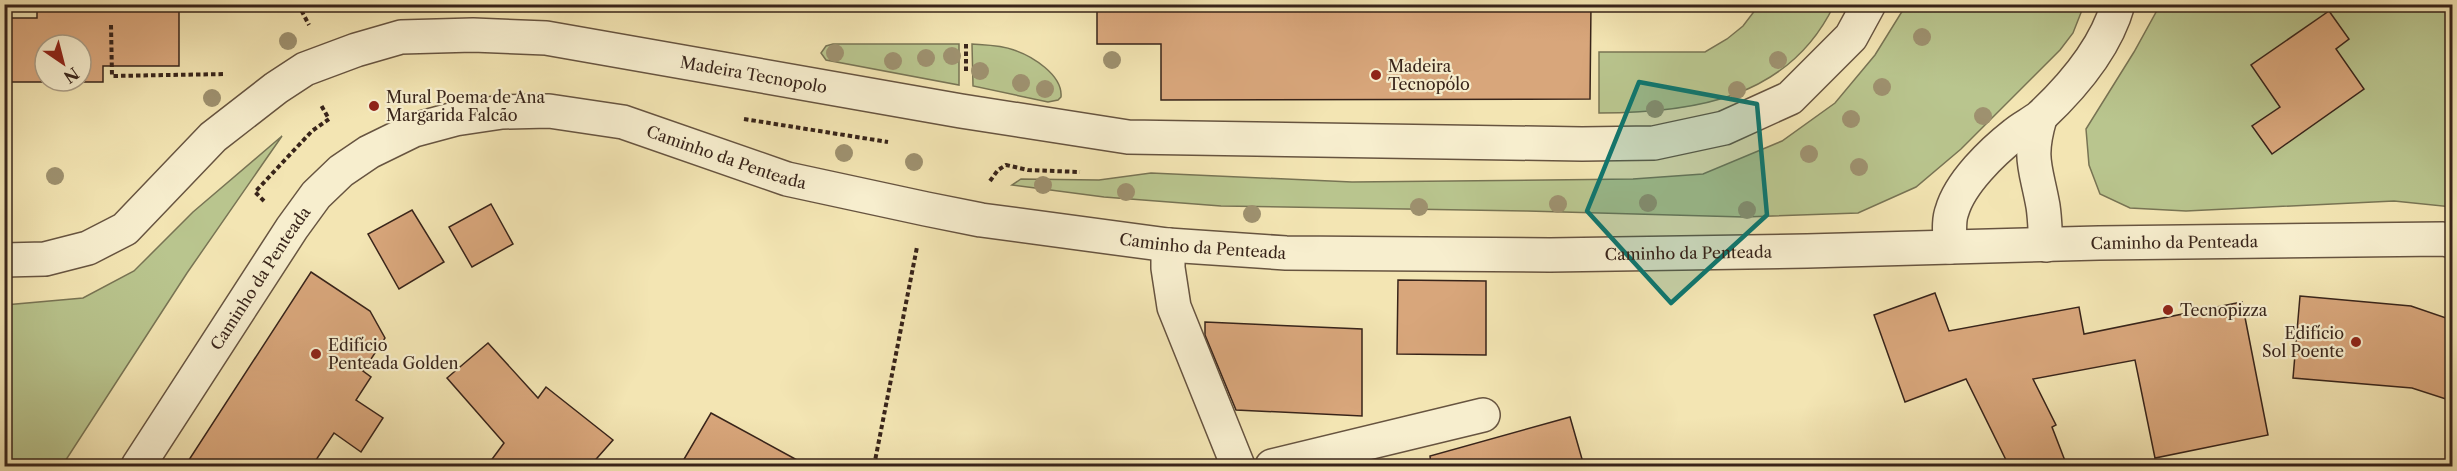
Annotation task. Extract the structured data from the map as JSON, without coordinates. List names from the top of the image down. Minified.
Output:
{"streets":{"street":["Madeira Tecnopolo","Caminho da Penteada"]},"places":["Madeira Tecnopólo","Mural Poema de Ana Margarida Falcão","Tecnopizza","Edifício Sol Poente","Edifício Penteada Golden"],"north":"bottom right"}
